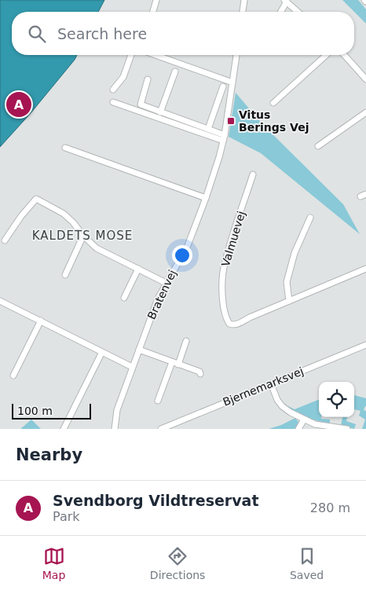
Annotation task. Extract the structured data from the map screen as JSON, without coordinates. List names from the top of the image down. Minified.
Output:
{"streets":{"street":["Valmuevej","Bratenvej","Bjernemarksvej"]},"districts":["KALDETS MOSE"],"places":{"transit":["Vitus Berings Vej"]},"scale_bar":"100 m","page":{"search":"Search here","pins":"A","scale":"100 m","heading":"Nearby","list":[{"mark":"A","name":"Svendborg Vildtreservat","note":"Park","value":"280 m"}],"nav":["Map","Directions","Saved"]}}
